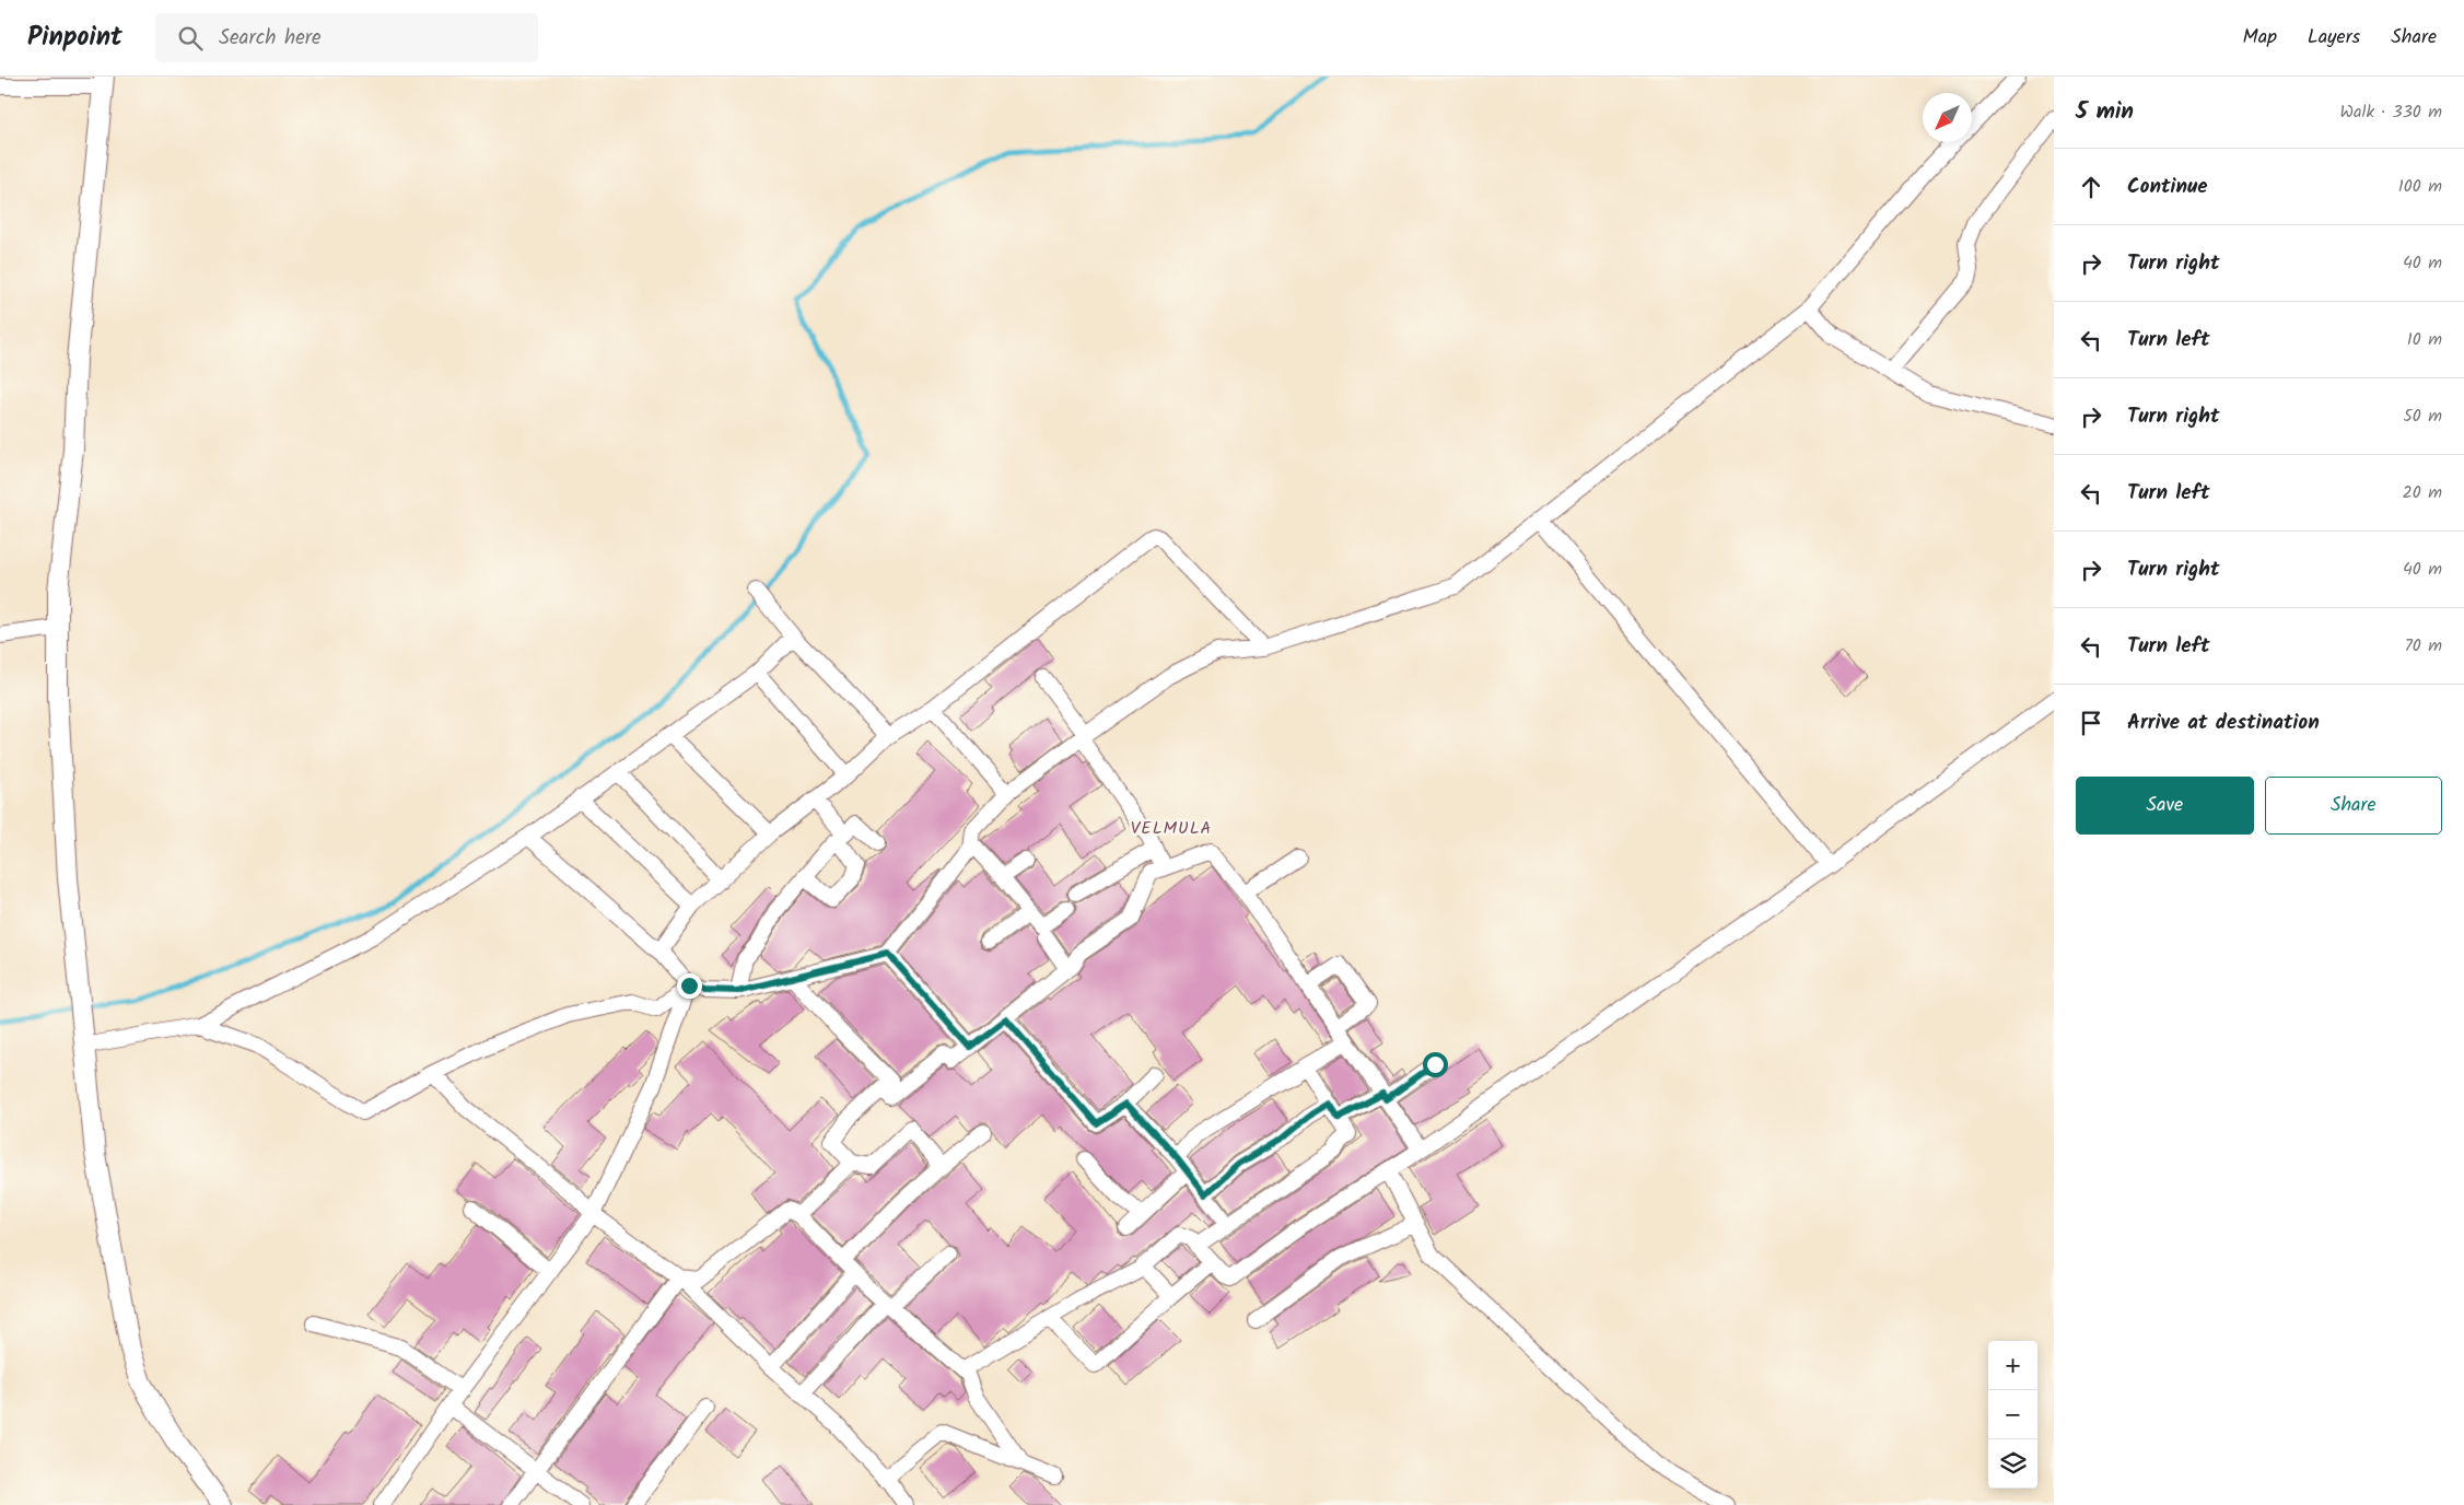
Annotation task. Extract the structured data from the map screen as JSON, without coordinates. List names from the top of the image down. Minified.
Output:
{"districts":["VELMULA"],"north":"bottom left","page":{"header":"Pinpoint","search":"Search here","nav":["Map","Layers","Share"],"heading":["5 min","Walk · 330 m"],"list":[["Continue","100 m"],["Turn right","40 m"],["Turn left","10 m"],["Turn right","50 m"],["Turn left","20 m"],["Turn right","40 m"],["Turn left","70 m"],"Arrive at destination"],"buttons":["Save","Share"],"map_buttons":["+","−"]}}
